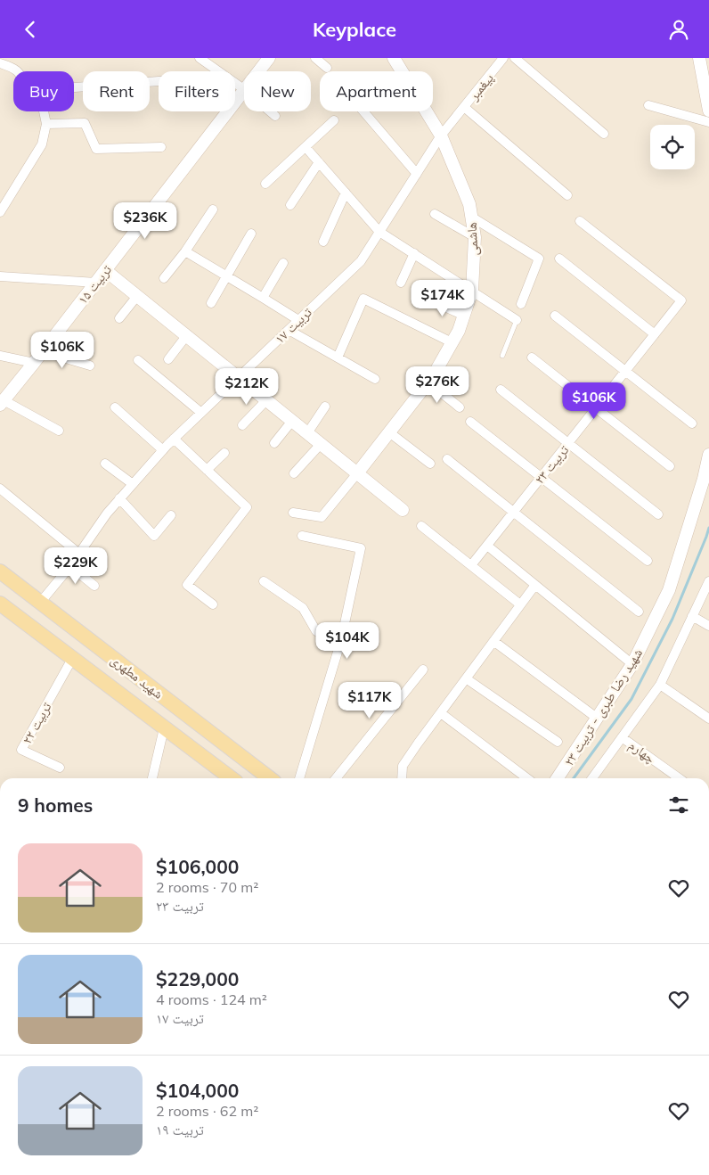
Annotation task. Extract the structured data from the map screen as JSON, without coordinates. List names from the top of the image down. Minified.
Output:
{"streets":{"main road":["شهید مطهری"],"street":["پیغمبر","هاشمی","تربیت ۱۵","تربیت ۱۷","تربیت ۲۳","شهید رضا طبری - تربیت ۲۳","تربیت ۲۲","چهارم"]},"crossings":[["پیغمبر","هاشمی"],["پیغمبر","تربیت ۱۷"],["هاشمی","تربیت ۱۷"],["تربیت ۱۷","شهید مطهری"],["شهید مطهری","تربیت ۲۲"]],"page":{"header":"Keyplace","chip":["Buy","Rent","Filters","New","Apartment"],"price":["$236K","$174K","$106K","$276K","$212K","$106K","$229K","$104K","$117K"],"heading":"9 homes","list":[{"name":"$106,000","note":"2 rooms · 70 m² · تربیت ۲۳"},{"name":"$229,000","note":"4 rooms · 124 m² · تربیت ۱۷"},{"name":"$104,000","note":"2 rooms · 62 m² · تربیت ۱۹"}]}}
